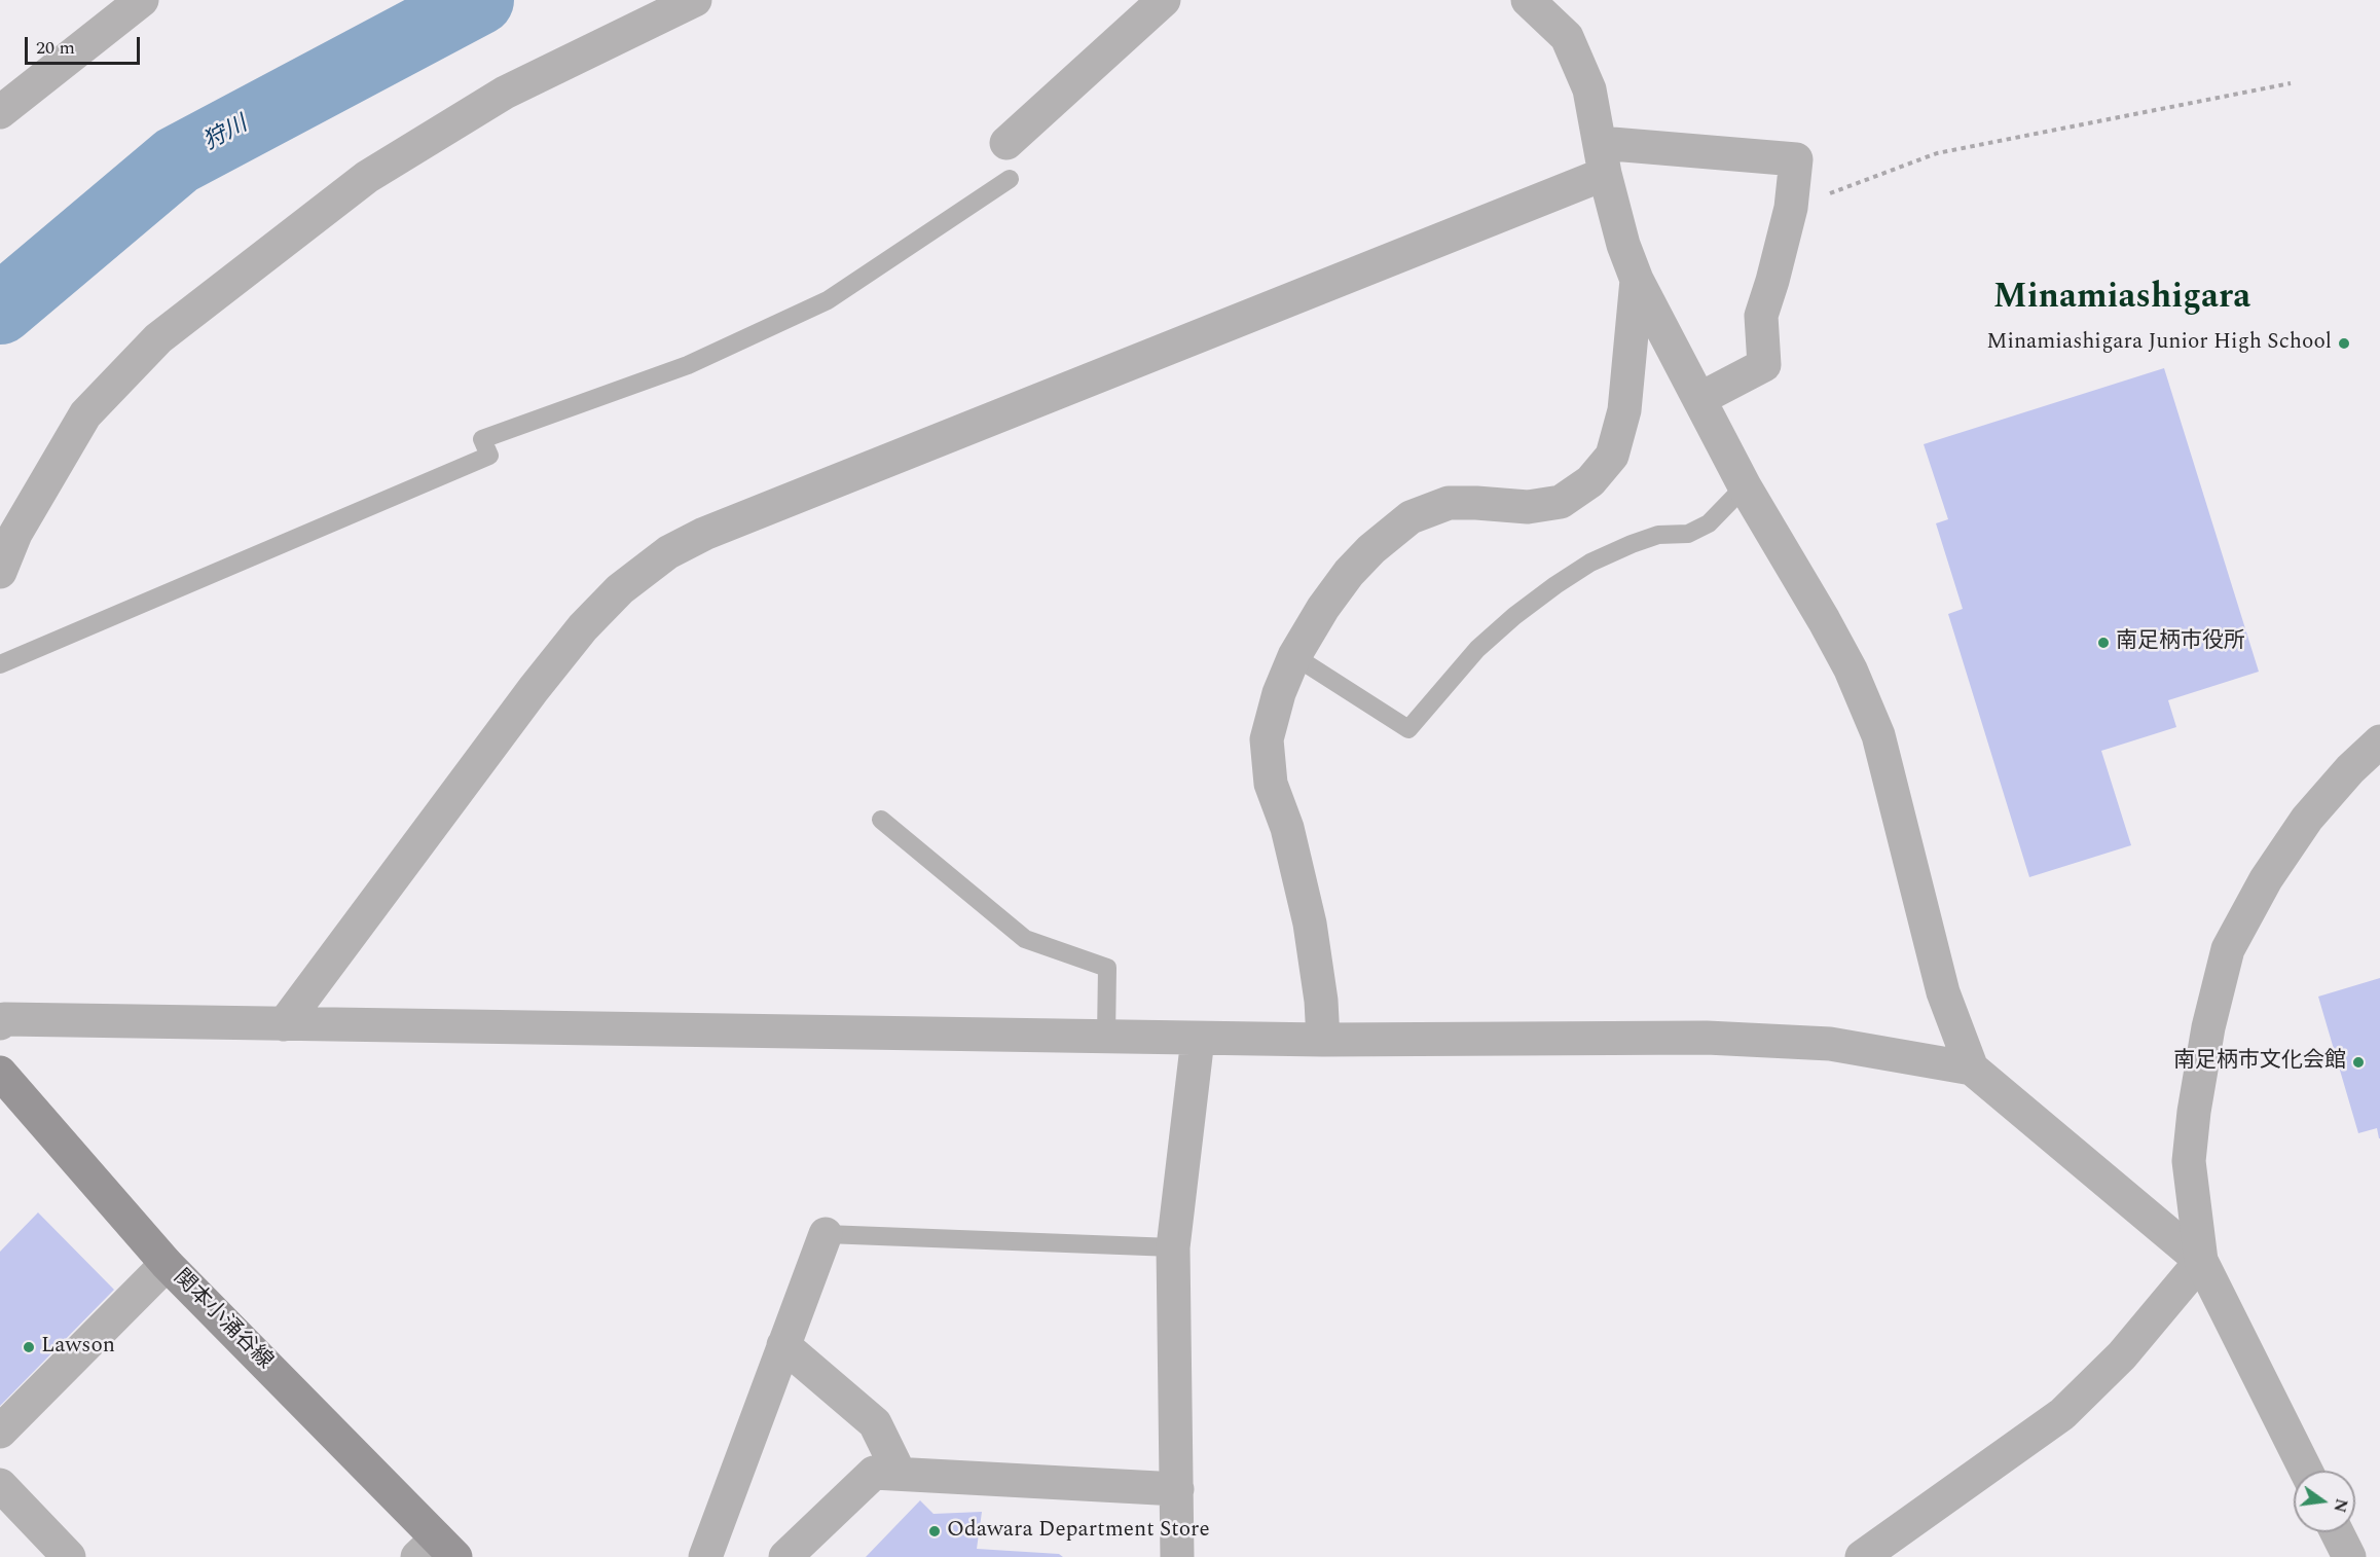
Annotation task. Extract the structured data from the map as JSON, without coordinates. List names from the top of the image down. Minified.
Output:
{"streets":{"main road":["関本小涌谷線"]},"districts":["Minamiashigara"],"water":["狩川"],"places":["Minamiashigara Junior High School","南足柄市役所","南足柄市文化会館","Lawson","Odawara Department Store"],"scale_bar":"20 m","north":"right"}
